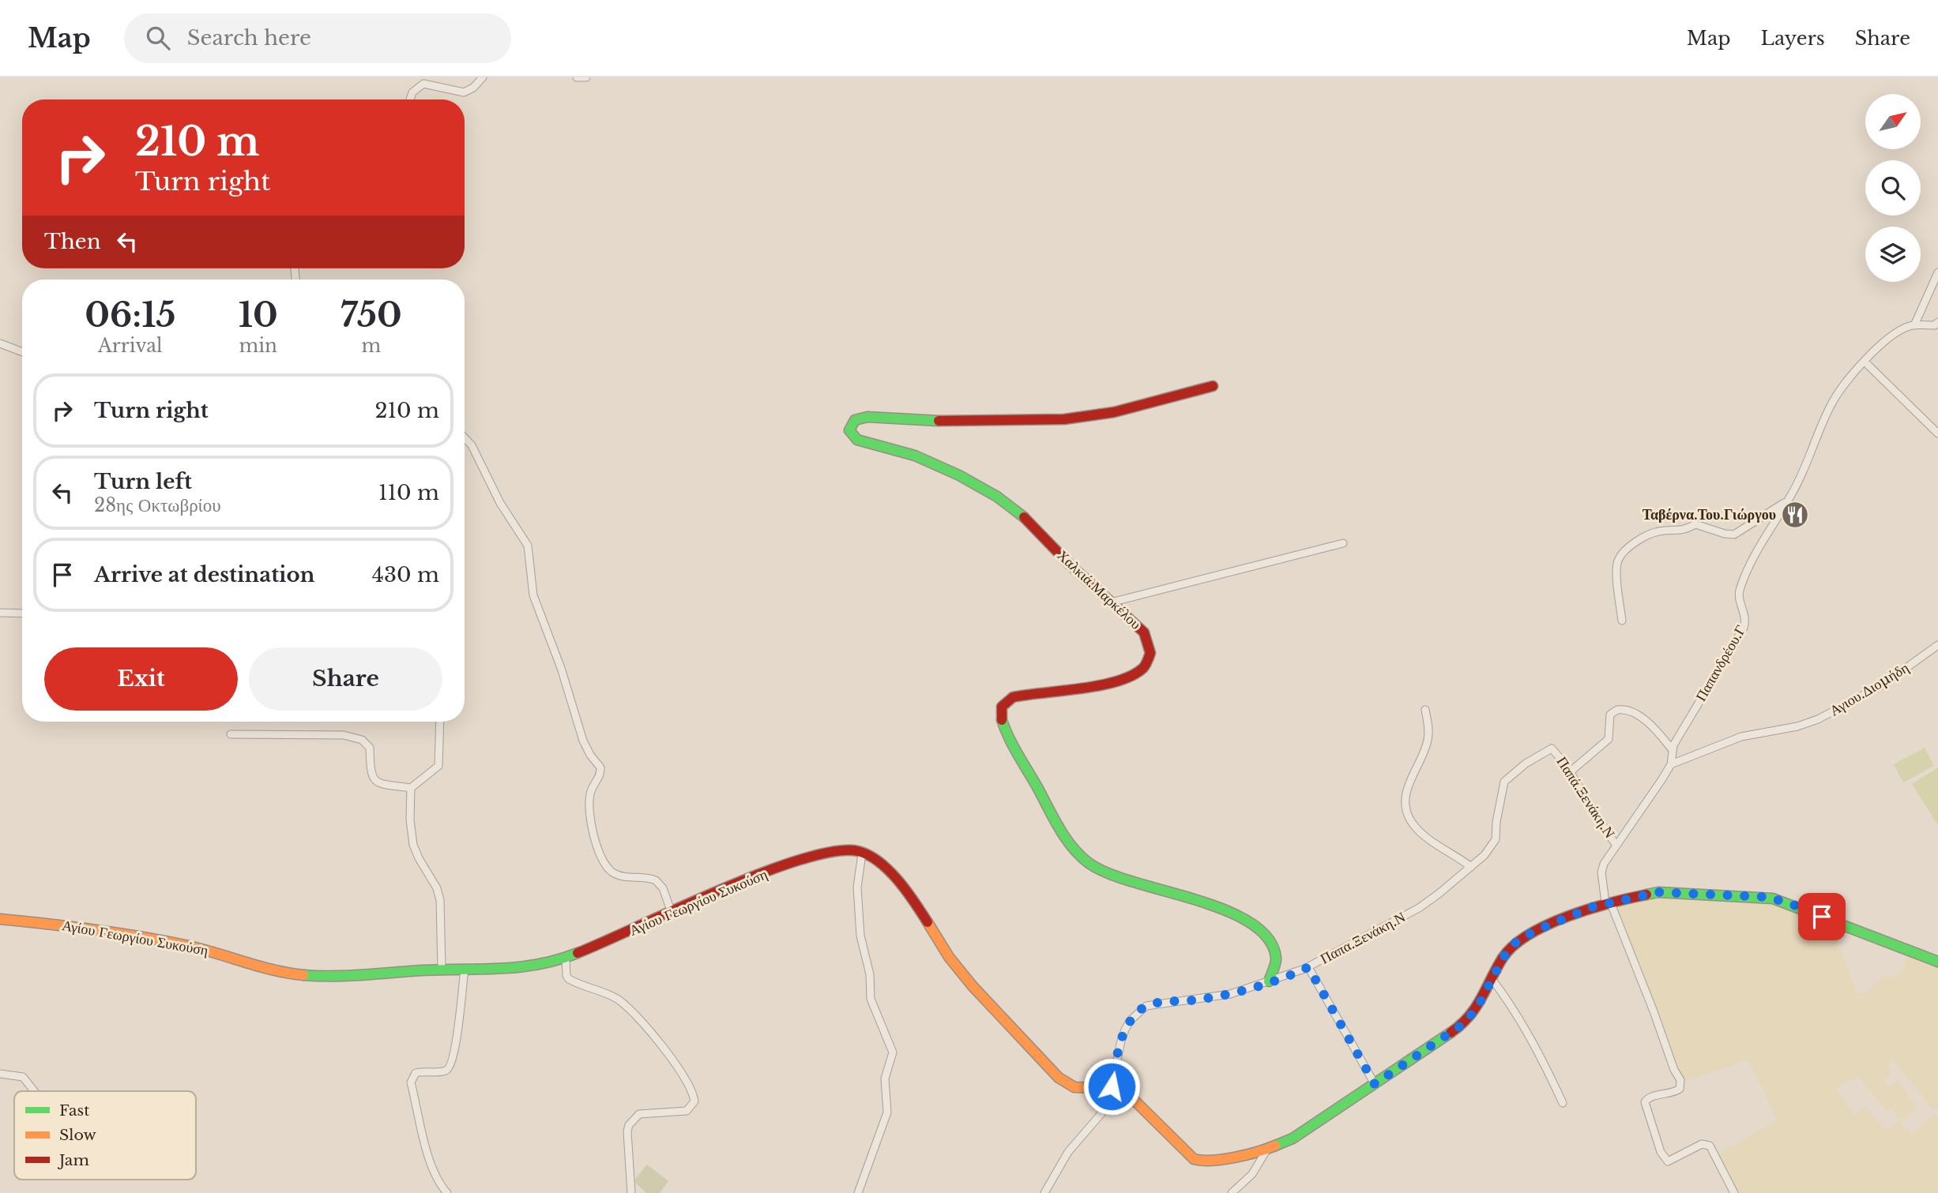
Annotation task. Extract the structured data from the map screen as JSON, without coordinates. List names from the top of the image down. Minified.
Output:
{"streets":{"main road":["Χαλκιά.Μαρκέλου","Αγίου Γεωργίου Συκούση"],"street":["Παπανδρέου.Γ","Αγιου.Διομήδη","Παπά.Ξενάκη.Ν","Παπα.Ξενάκη.Ν"]},"crossings":[["Χαλκιά.Μαρκέλου","Παπα.Ξενάκη.Ν"],["Παπανδρέου.Γ","Αγιου.Διομήδη"],["Παπανδρέου.Γ","Παπά.Ξενάκη.Ν"],["Παπά.Ξενάκη.Ν","Παπα.Ξενάκη.Ν"]],"places":{"restaurant":["Ταβέρνα.Του.Γιώργου"]},"legend":["Fast","Slow","Jam"],"north":"top right","page":{"header":"Map","search":"Search here","nav":["Map","Layers","Share"],"turn":["210 m","Turn right"],"then":"Then","eta":["06:15","Arrival","10","min","750","m"],"list":[{"name":"Turn right","value":"210 m"},{"name":"Turn left","note":"28ης Οκτωβρίου","value":"110 m"},{"name":"Arrive at destination","value":"430 m"}],"buttons":["Exit","Share"]}}
